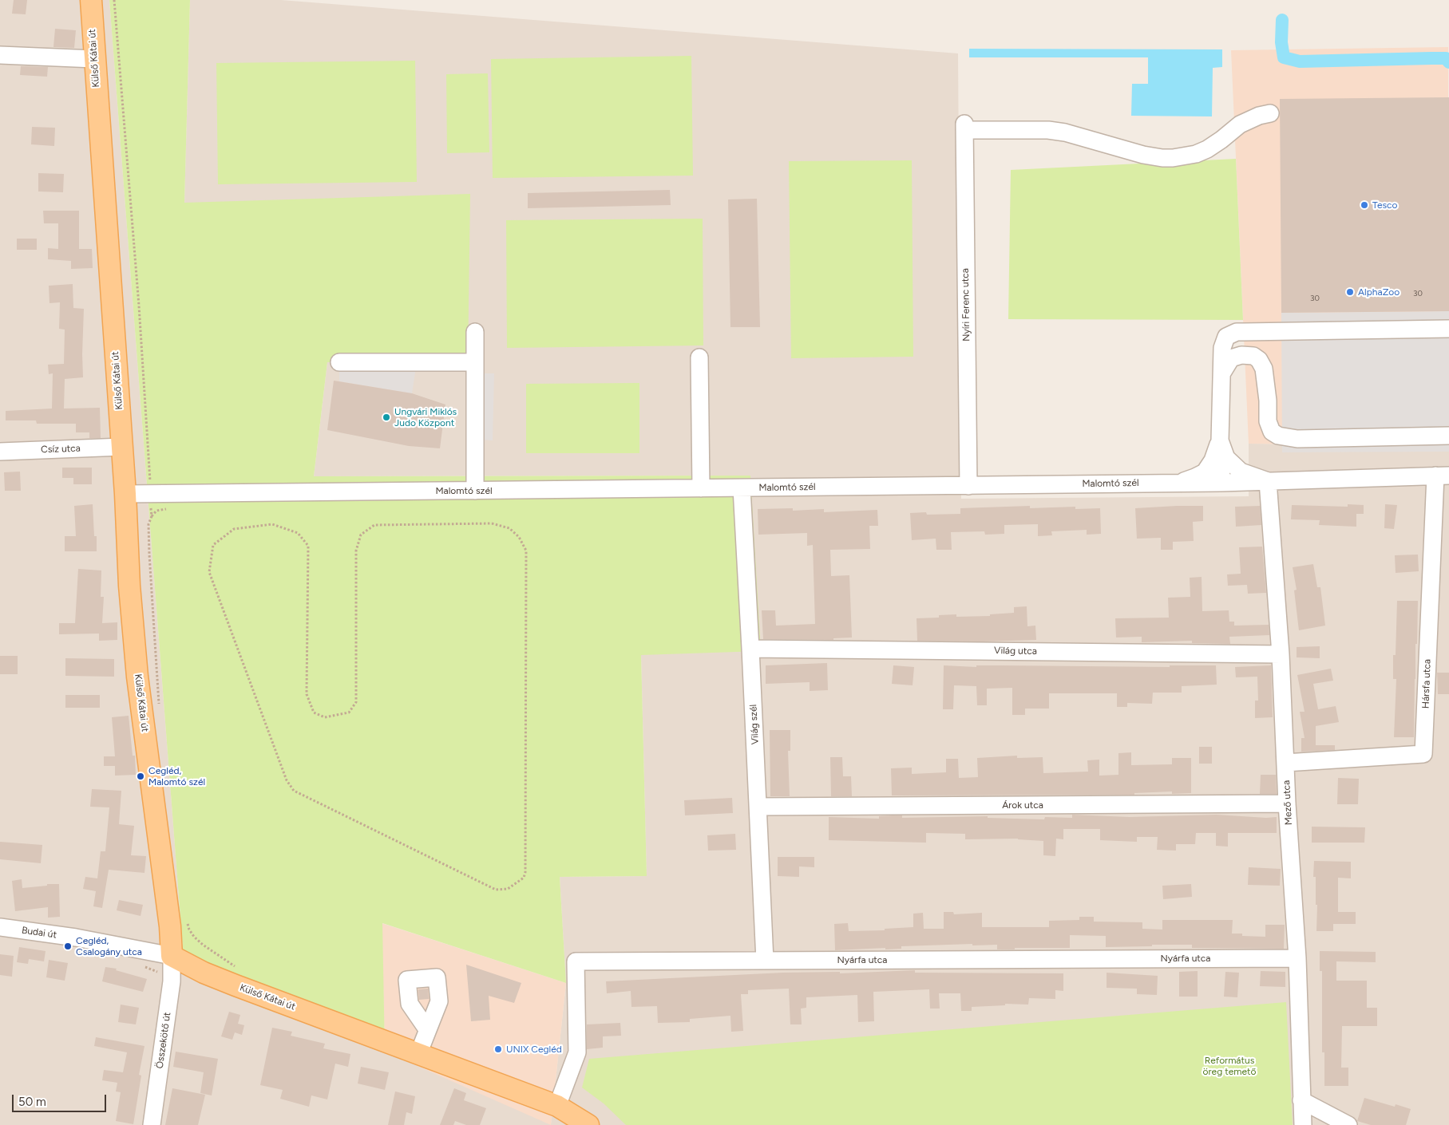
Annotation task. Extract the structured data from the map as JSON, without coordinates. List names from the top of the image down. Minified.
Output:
{"streets":{"main road":["Külső Kátai út"],"street":["Nyíri Ferenc utca","Csíz utca","Malomtó szél","Világ utca","Hársfa utca","Világ szél","Mező utca","Árok utca","Budai út","Nyárfa utca","Összekötő út"]},"crossings":[["Külső Kátai út","Csíz utca"],["Külső Kátai út","Malomtó szél"],["Külső Kátai út","Budai út"],["Külső Kátai út","Nyárfa utca"],["Külső Kátai út","Összekötő út"],["Nyíri Ferenc utca","Malomtó szél"],["Malomtó szél","Hársfa utca"],["Malomtó szél","Világ szél"],["Malomtó szél","Mező utca"],["Világ utca","Világ szél"],["Világ utca","Mező utca"],["Hársfa utca","Mező utca"],["Világ szél","Árok utca"],["Világ szél","Nyárfa utca"],["Mező utca","Árok utca"],["Mező utca","Nyárfa utca"],["Budai út","Összekötő út"]],"parks":["Református öreg temető"],"places":["Tesco","AlphaZoo","Ungvári Miklós Judo Központ","Cegléd, Malomtó szél","Cegléd, Csalogány utca","UNIX Cegléd"],"house_numbers":["30","30"],"scale_bar":"50 m"}
